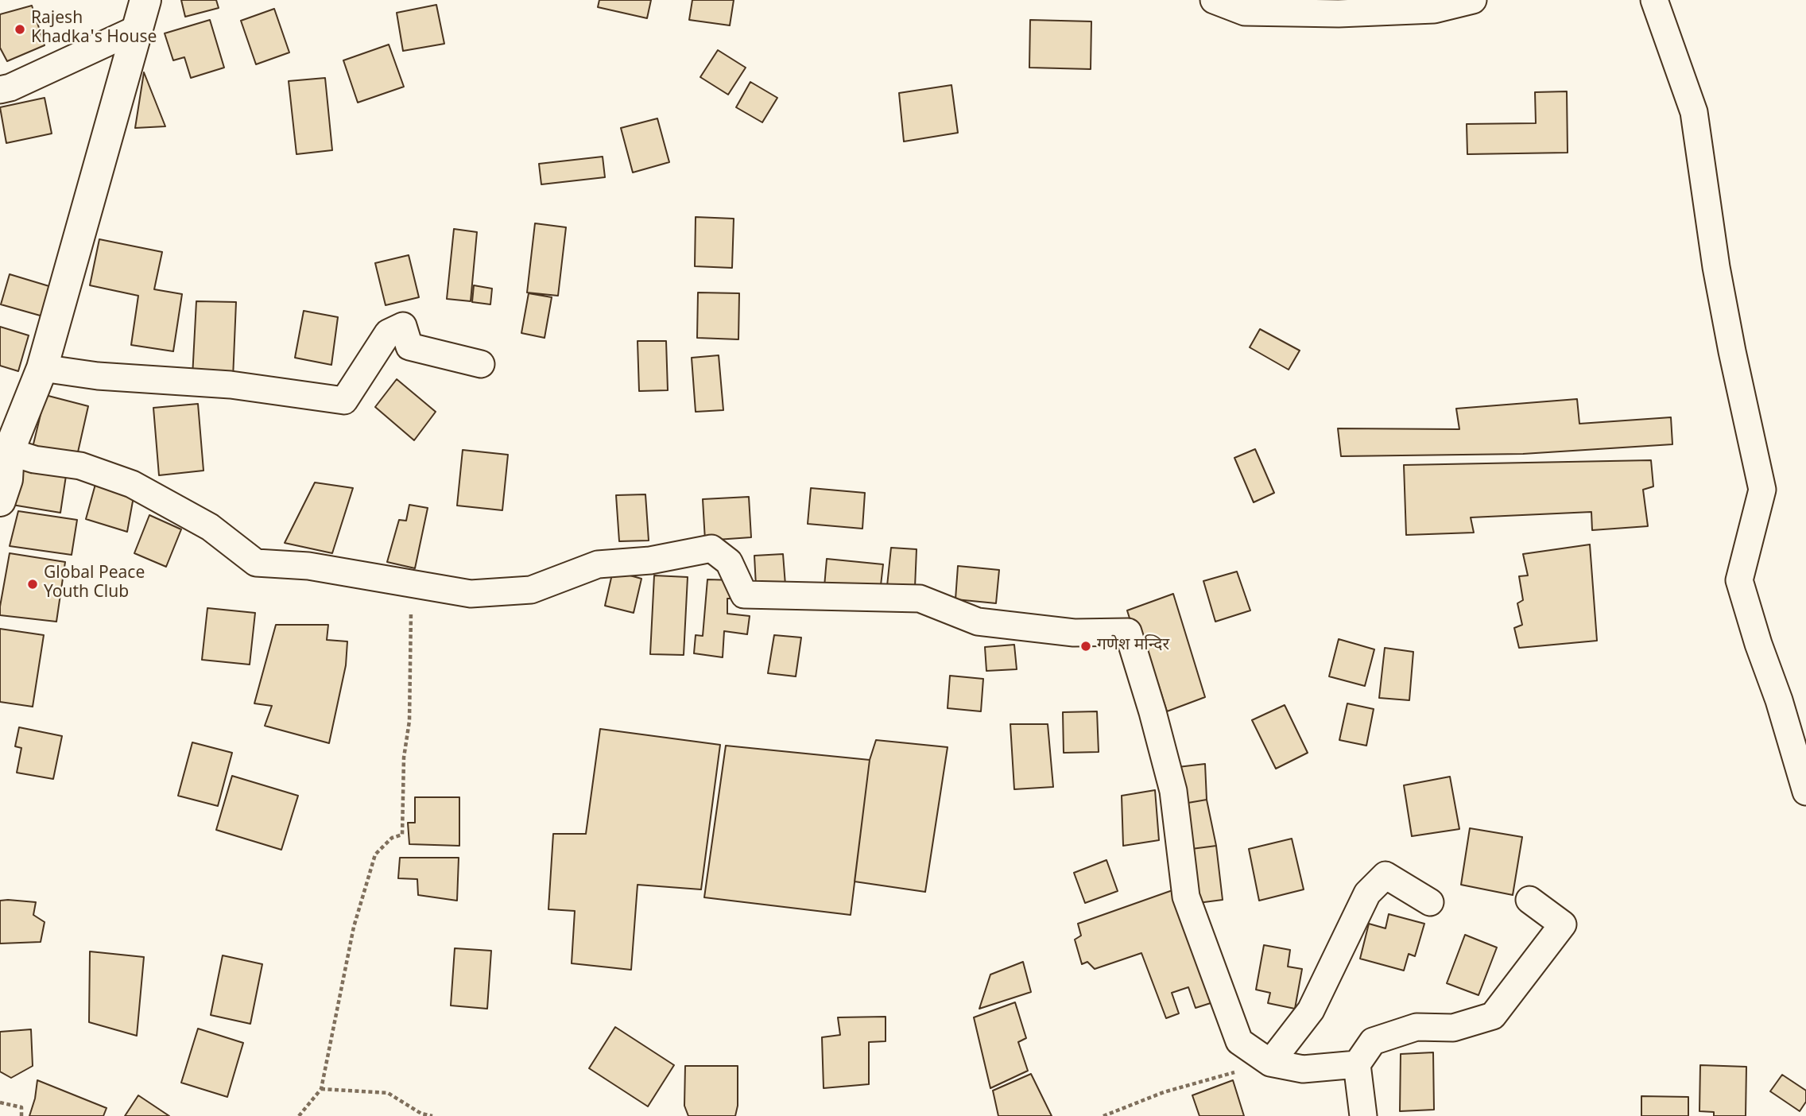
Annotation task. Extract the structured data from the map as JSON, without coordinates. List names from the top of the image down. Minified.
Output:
{"places":["Rajesh Khadka's House","Global Peace Youth Club","गणेश मन्दिर"]}
